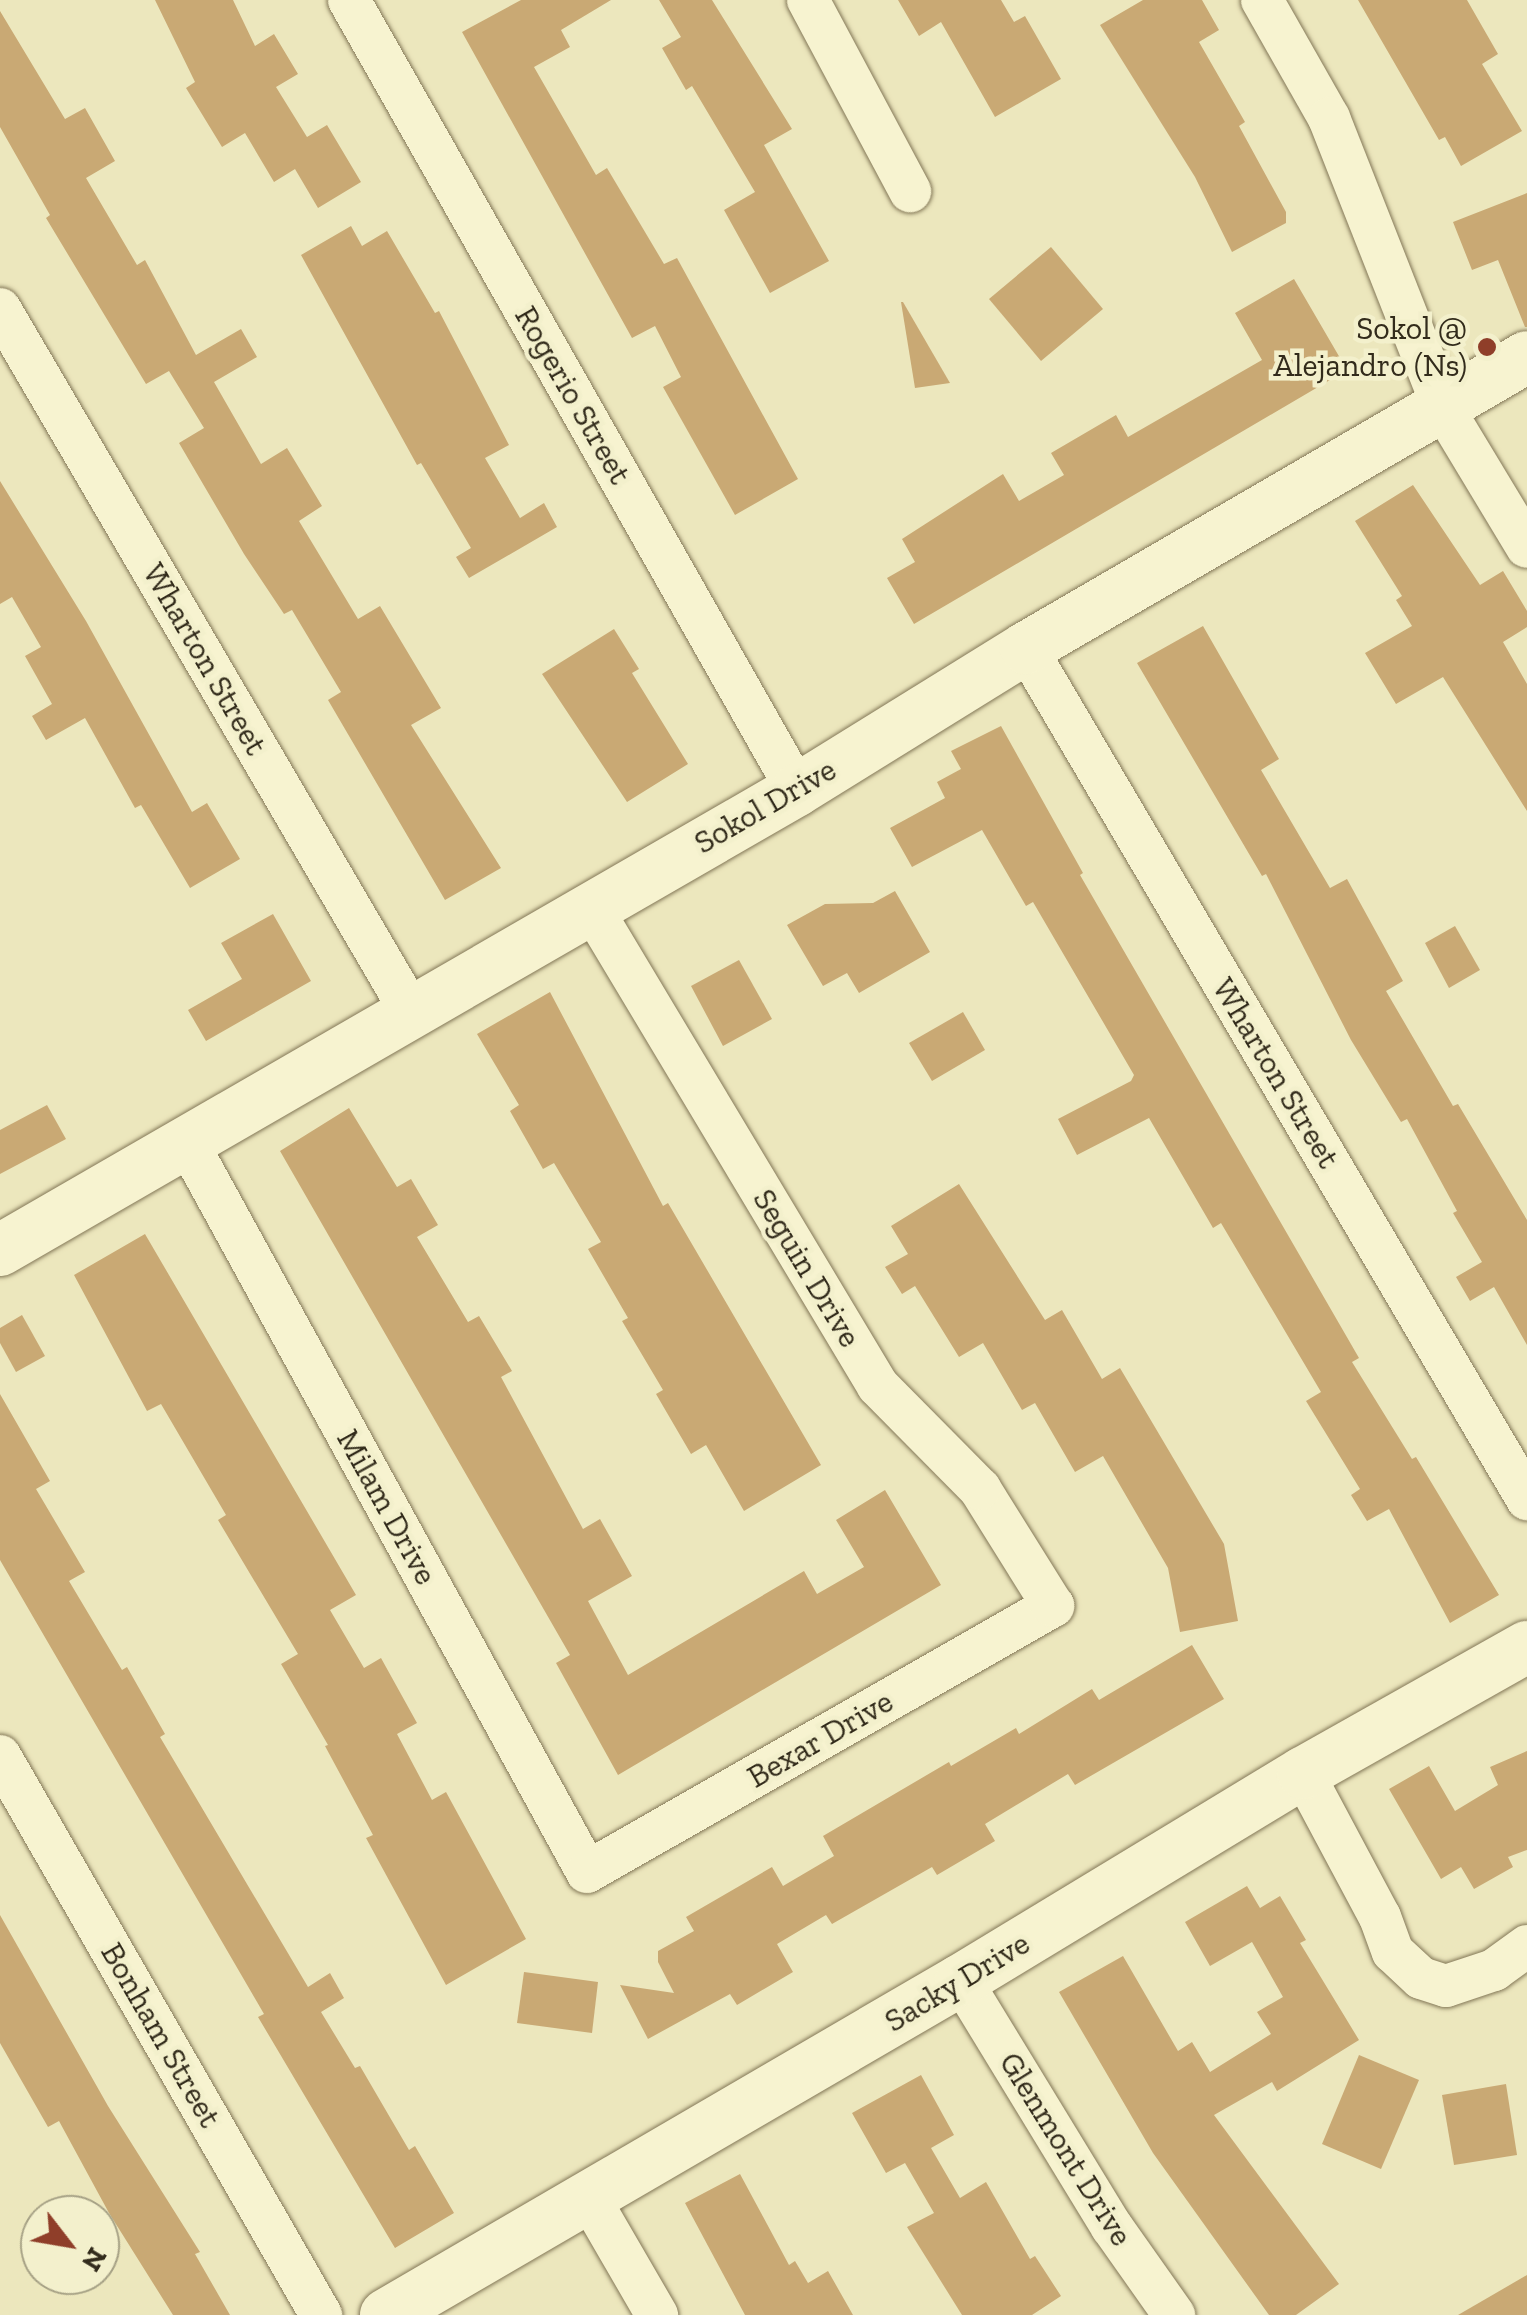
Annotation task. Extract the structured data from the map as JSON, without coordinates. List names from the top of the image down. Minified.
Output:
{"streets":{"street":["Rogerio Street","Wharton Street","Sokol Drive","Seguin Drive","Milam Drive","Bexar Drive","Sacky Drive","Bonham Street","Glenmont Drive"]},"crossings":[["Rogerio Street","Sokol Drive"],["Wharton Street","Sokol Drive"],["Sokol Drive","Seguin Drive"],["Sokol Drive","Milam Drive"],["Seguin Drive","Bexar Drive"],["Milam Drive","Bexar Drive"],["Sacky Drive","Glenmont Drive"]],"places":["Sokol @ Alejandro (Ns)"],"north":"bottom right"}
